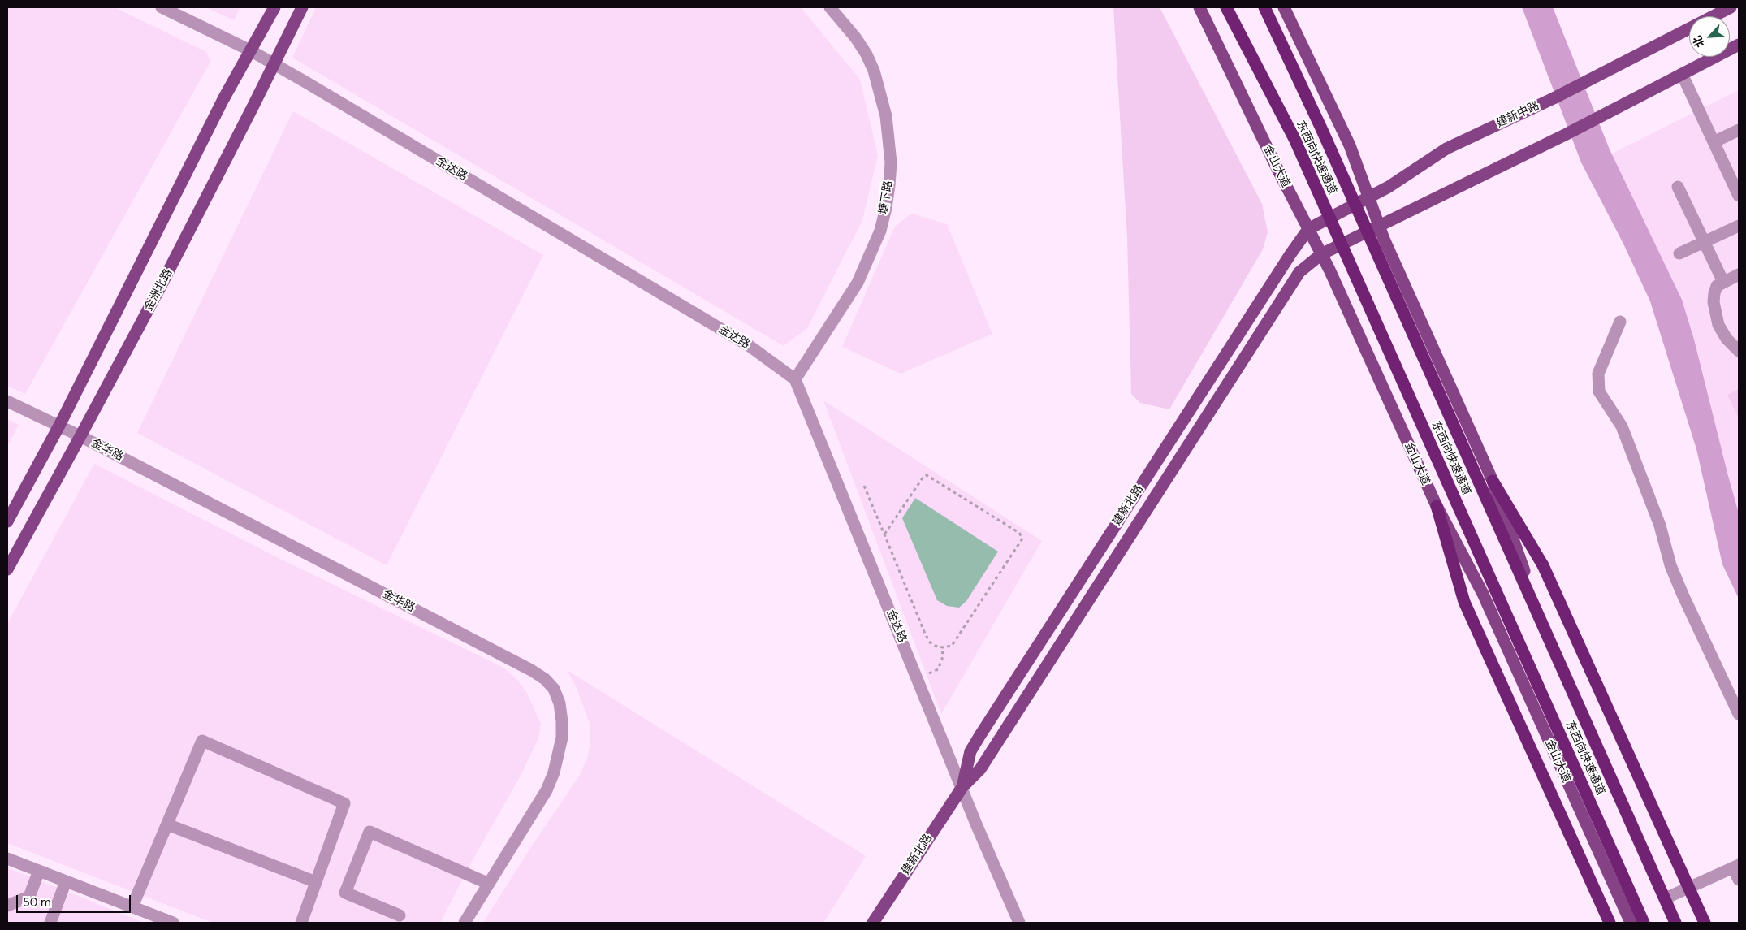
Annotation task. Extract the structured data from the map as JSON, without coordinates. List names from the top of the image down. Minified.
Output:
{"streets":{"highway":["东西向快速通道"],"main road":["建新中路","金山大道","金洲北路","建新北路"],"street":["金达路","塘下路","金华路"]},"crossings":[["建新中路","金山大道"],["建新中路","建新北路"],["金山大道","建新北路"],["金达路","塘下路"],["金达路","金洲北路"],["金达路","建新北路"],["金洲北路","金华路"]],"scale_bar":"50 m","north":"bottom left"}
